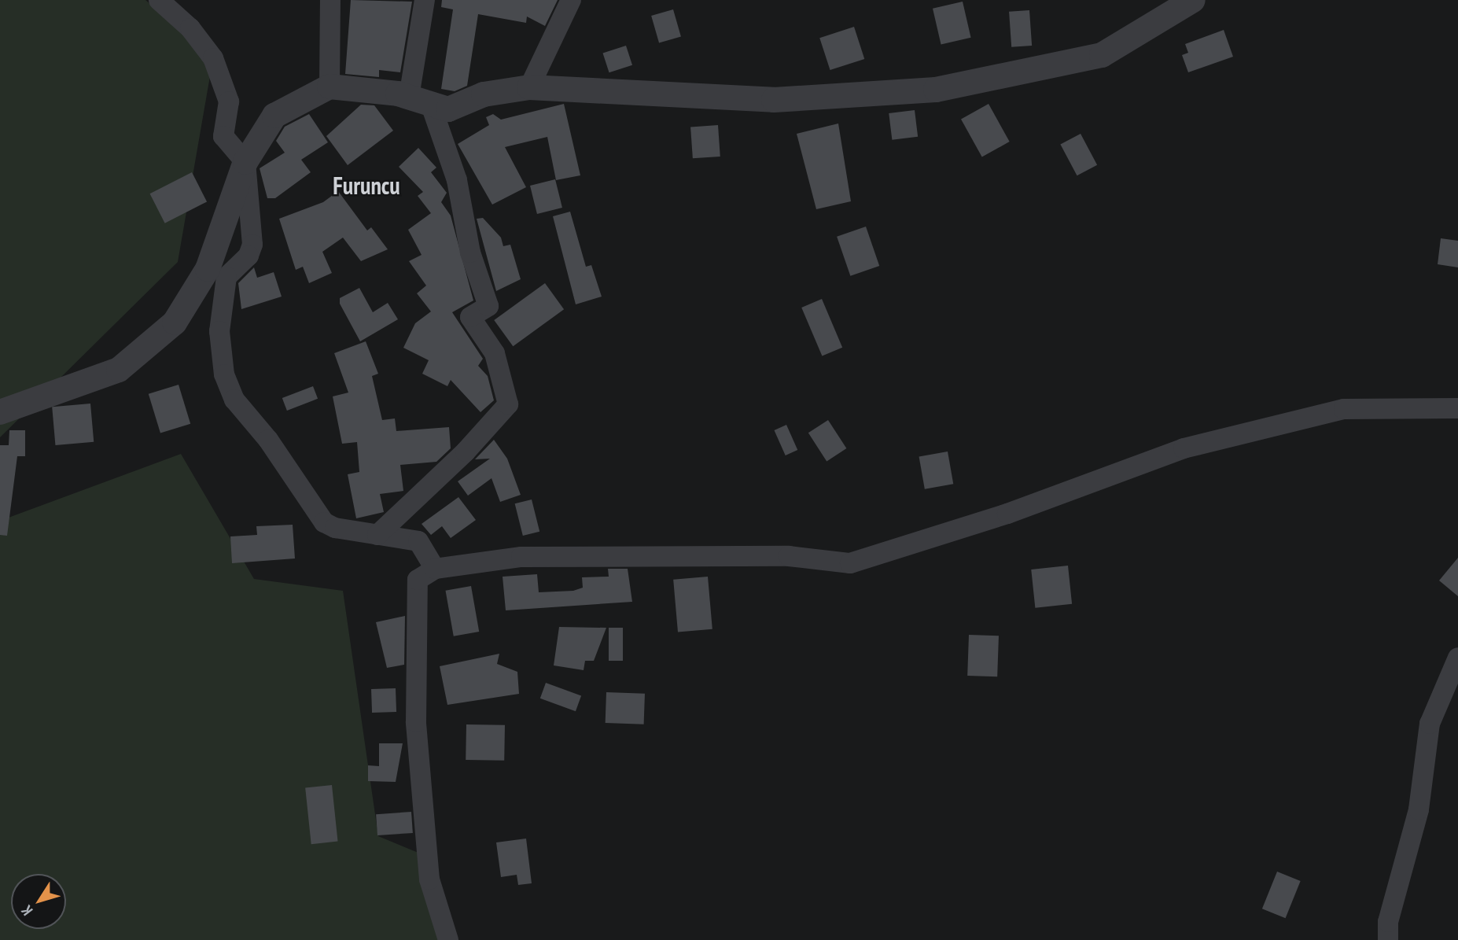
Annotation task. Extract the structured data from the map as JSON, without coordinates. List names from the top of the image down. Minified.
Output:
{"districts":["Furuncu"],"north":"bottom left"}
